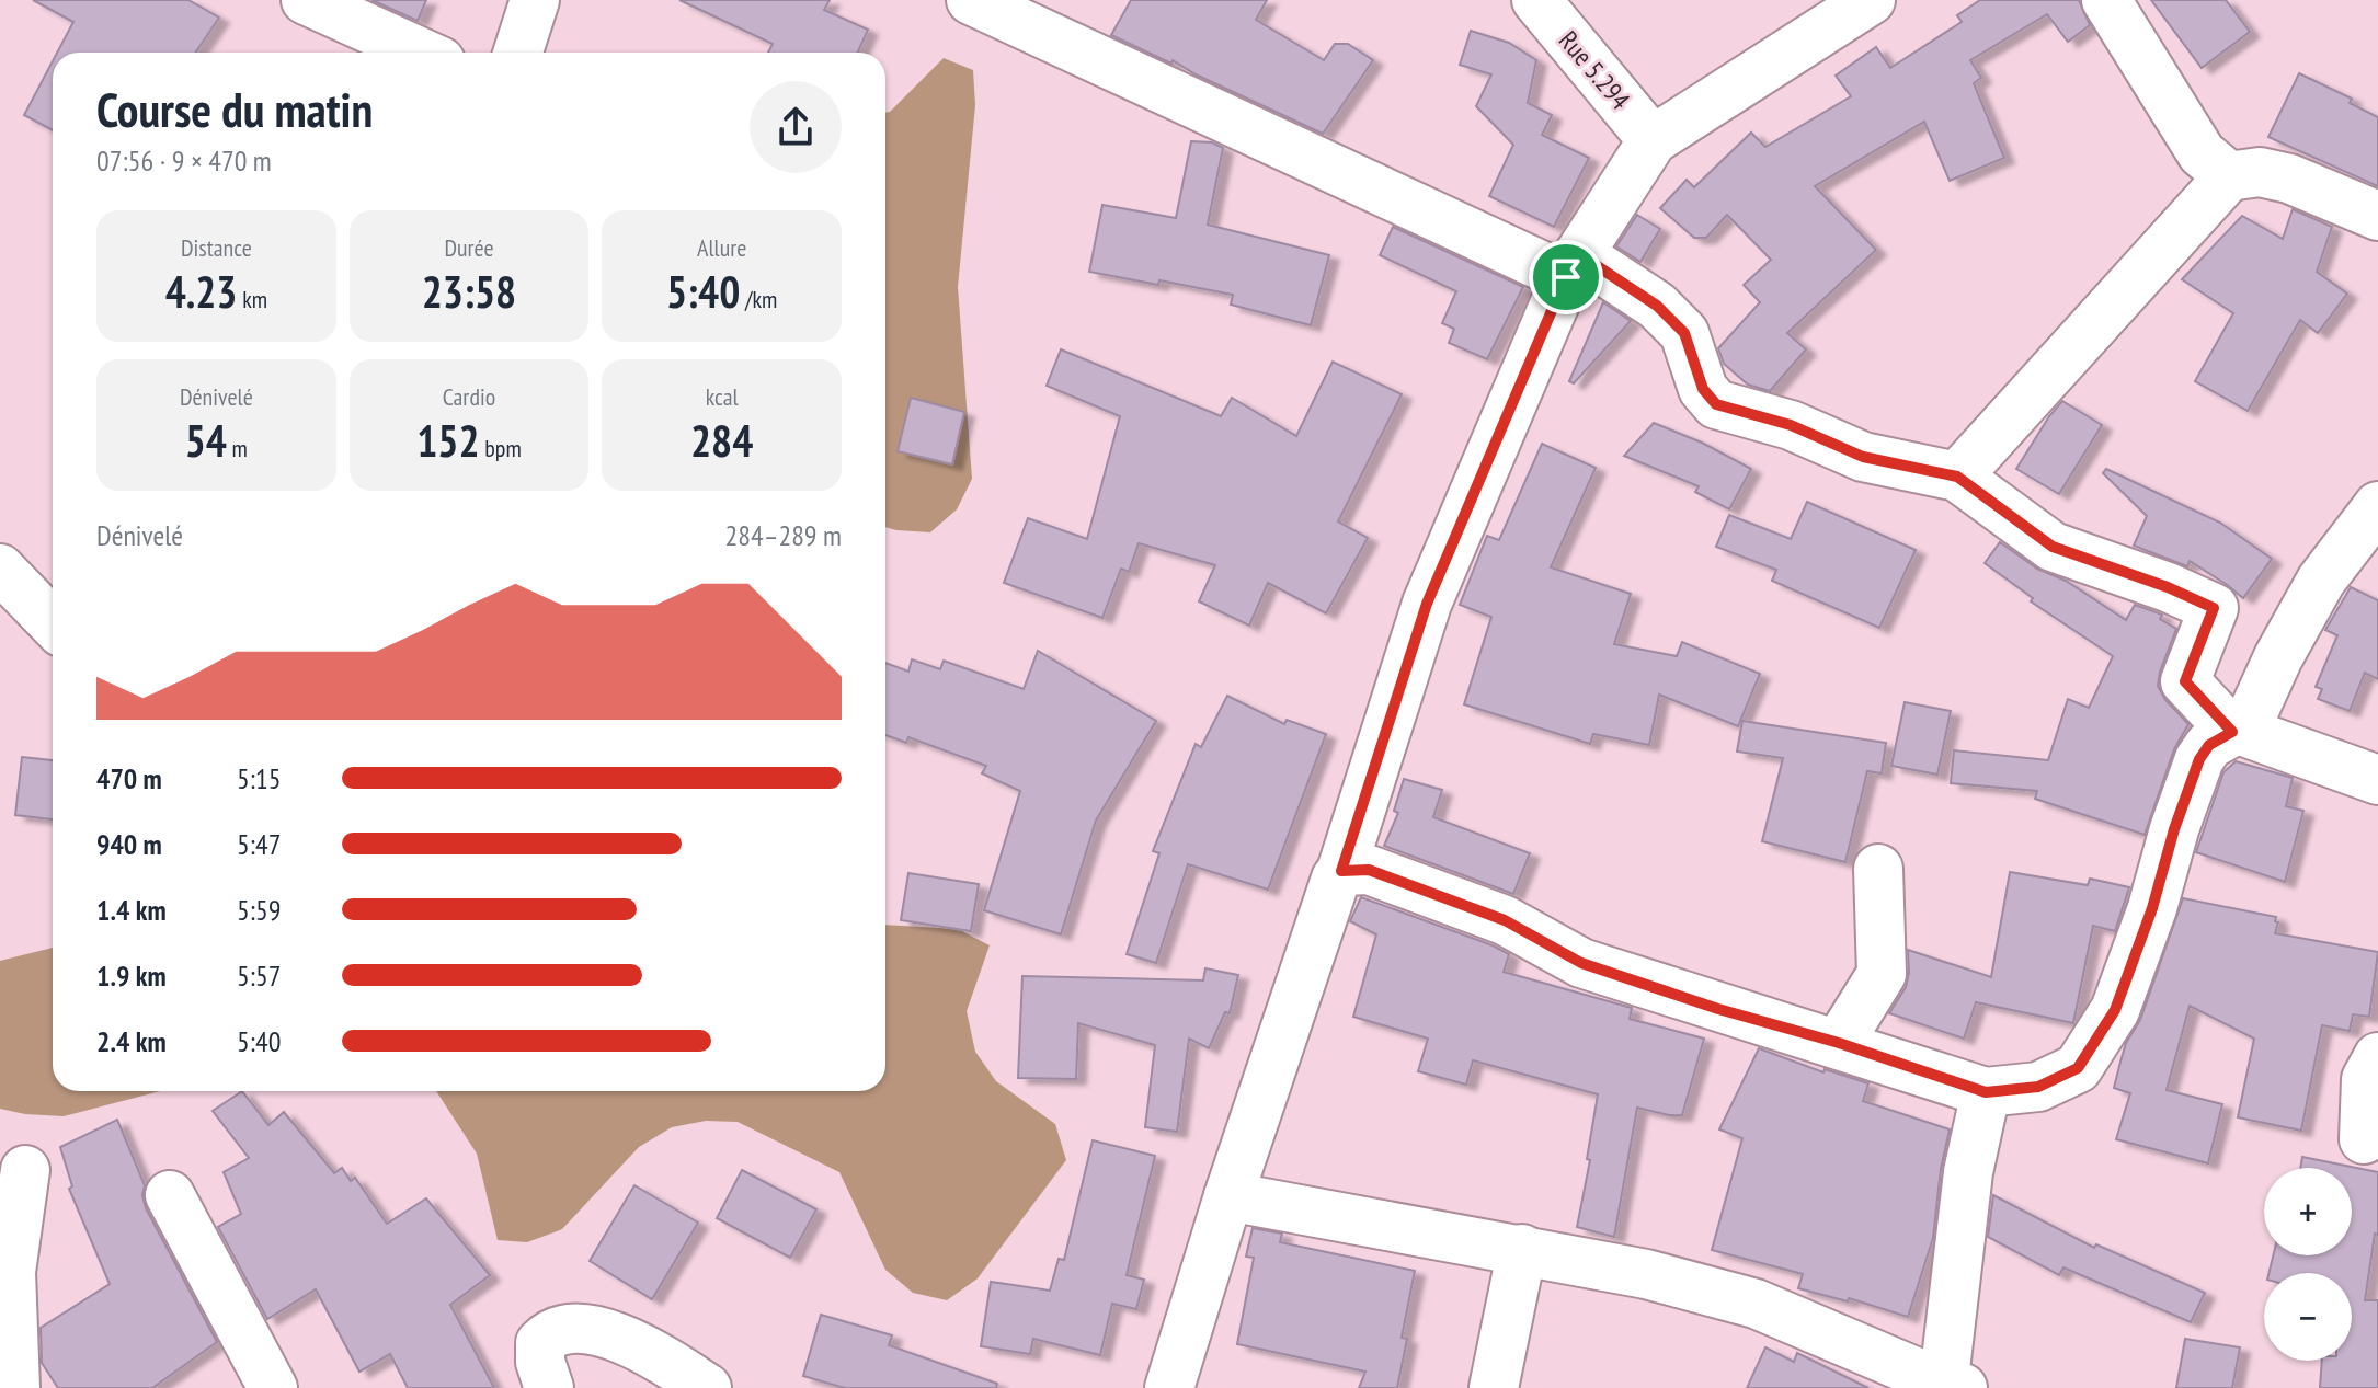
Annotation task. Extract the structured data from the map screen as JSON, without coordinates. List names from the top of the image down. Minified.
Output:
{"streets":{"street":["Rue 5.294"]},"page":{"heading":["Course du matin","07:56 · 9 × 470 m"],"stats":[["Distance","4.23 km"],["Durée","23:58"],["Allure","5:40 /km"],["Dénivelé","54 m"],["Cardio","152 bpm"],["kcal","284"]],"chart":["Dénivelé","284–289 m"],"list":[{"name":"470 m","note":"5:15"},{"name":"940 m","note":"5:47"},{"name":"1.4 km","note":"5:59"},{"name":"1.9 km","note":"5:57"},{"name":"2.4 km","note":"5:40"}],"map_buttons":["+","−"]}}
